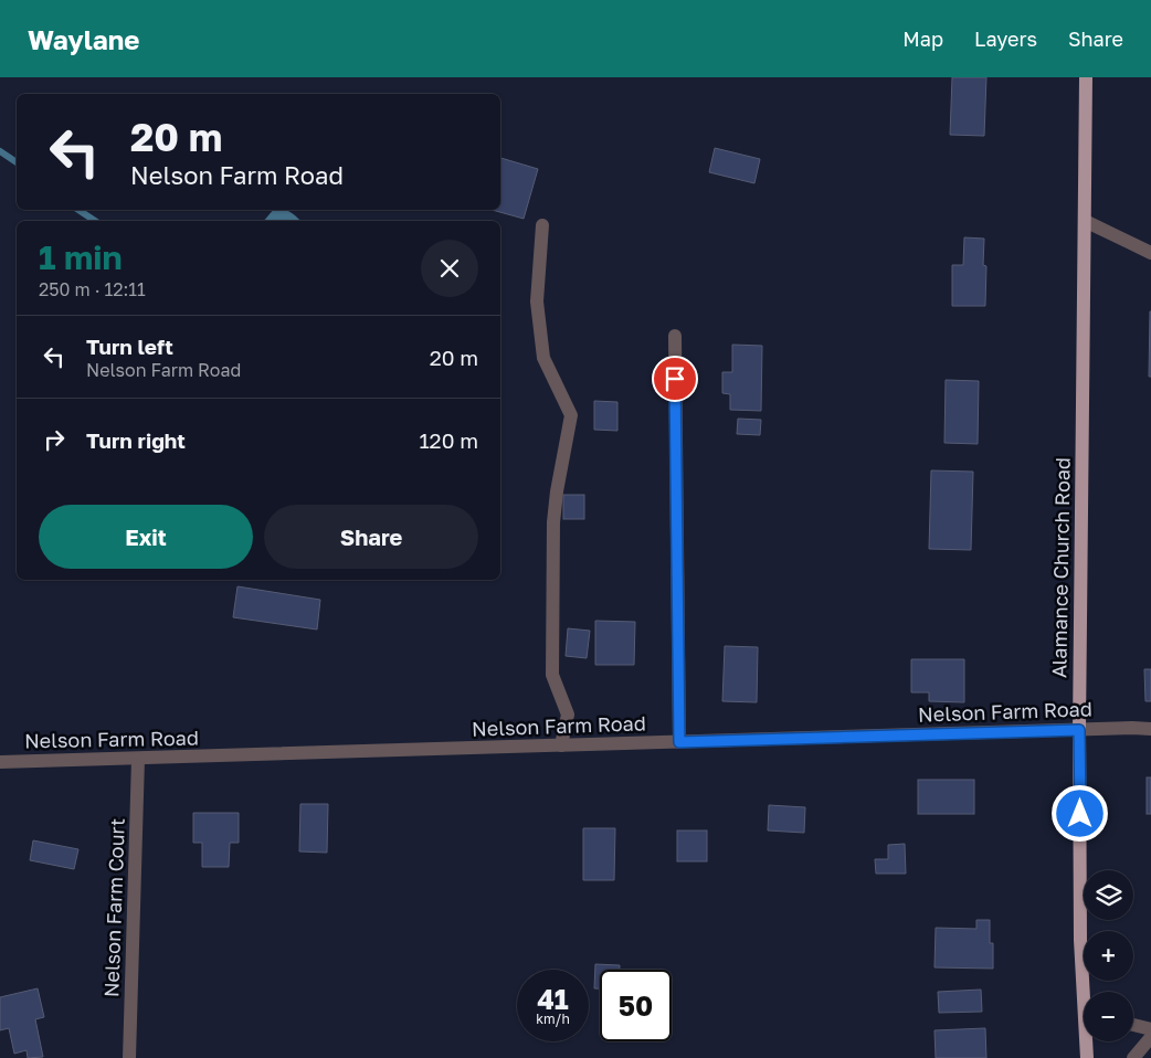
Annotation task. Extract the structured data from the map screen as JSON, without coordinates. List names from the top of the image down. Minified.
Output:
{"streets":{"main road":["Alamance Church Road"],"street":["Nelson Farm Road","Nelson Farm Court"]},"crossings":[["Alamance Church Road","Nelson Farm Road"],["Nelson Farm Road","Nelson Farm Court"]],"page":{"header":"Waylane","nav":["Map","Layers","Share"],"turn":["20 m","Nelson Farm Road"],"heading":["1 min","250 m · 12:11"],"list":[{"name":"Turn left","note":"Nelson Farm Road","value":"20 m"},{"name":"Turn right","value":"120 m"}],"buttons":["Exit","Share"],"map_buttons":["+","−"],"speed":"41 km/h","limit":"50"}}
